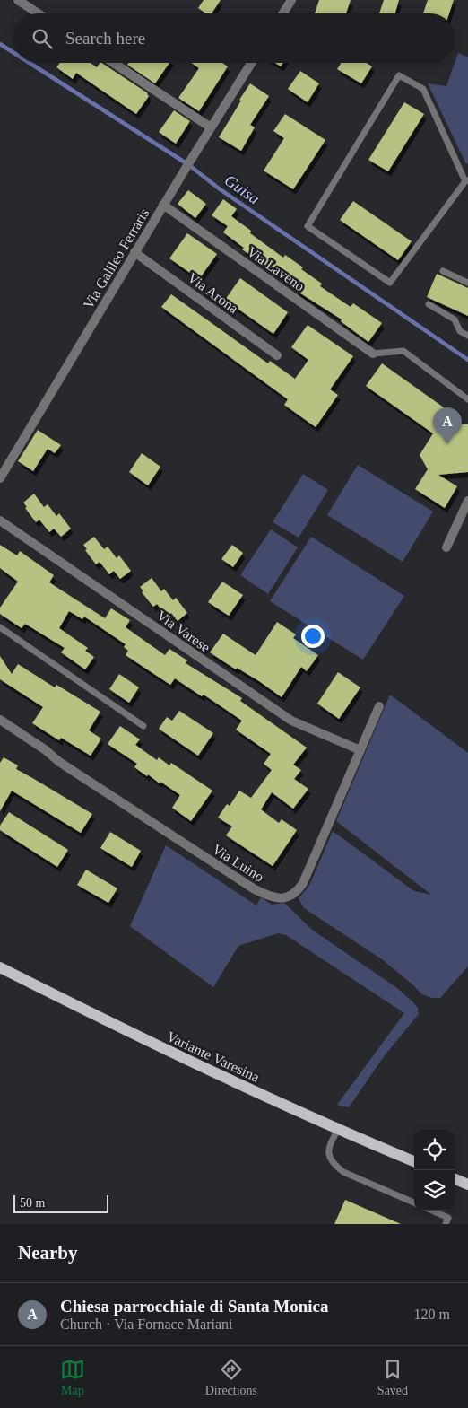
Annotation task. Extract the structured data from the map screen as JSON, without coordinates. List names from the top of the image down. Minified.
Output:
{"streets":{"main road":["Variante Varesina"],"street":["Via Galileo Ferraris","Via Laveno","Via Arona","Via Varese","Via Luino"]},"crossings":[["Via Galileo Ferraris","Via Laveno"],["Via Galileo Ferraris","Via Arona"],["Via Varese","Via Luino"]],"water":["Guisa"],"scale_bar":"50 m","page":{"search":"Search here","pins":"A","scale":"50 m","heading":"Nearby","list":[{"mark":"A","name":"Chiesa parrocchiale di Santa Monica","note":"Church · Via Fornace Mariani","value":"120 m"}],"nav":["Map","Directions","Saved"]}}
